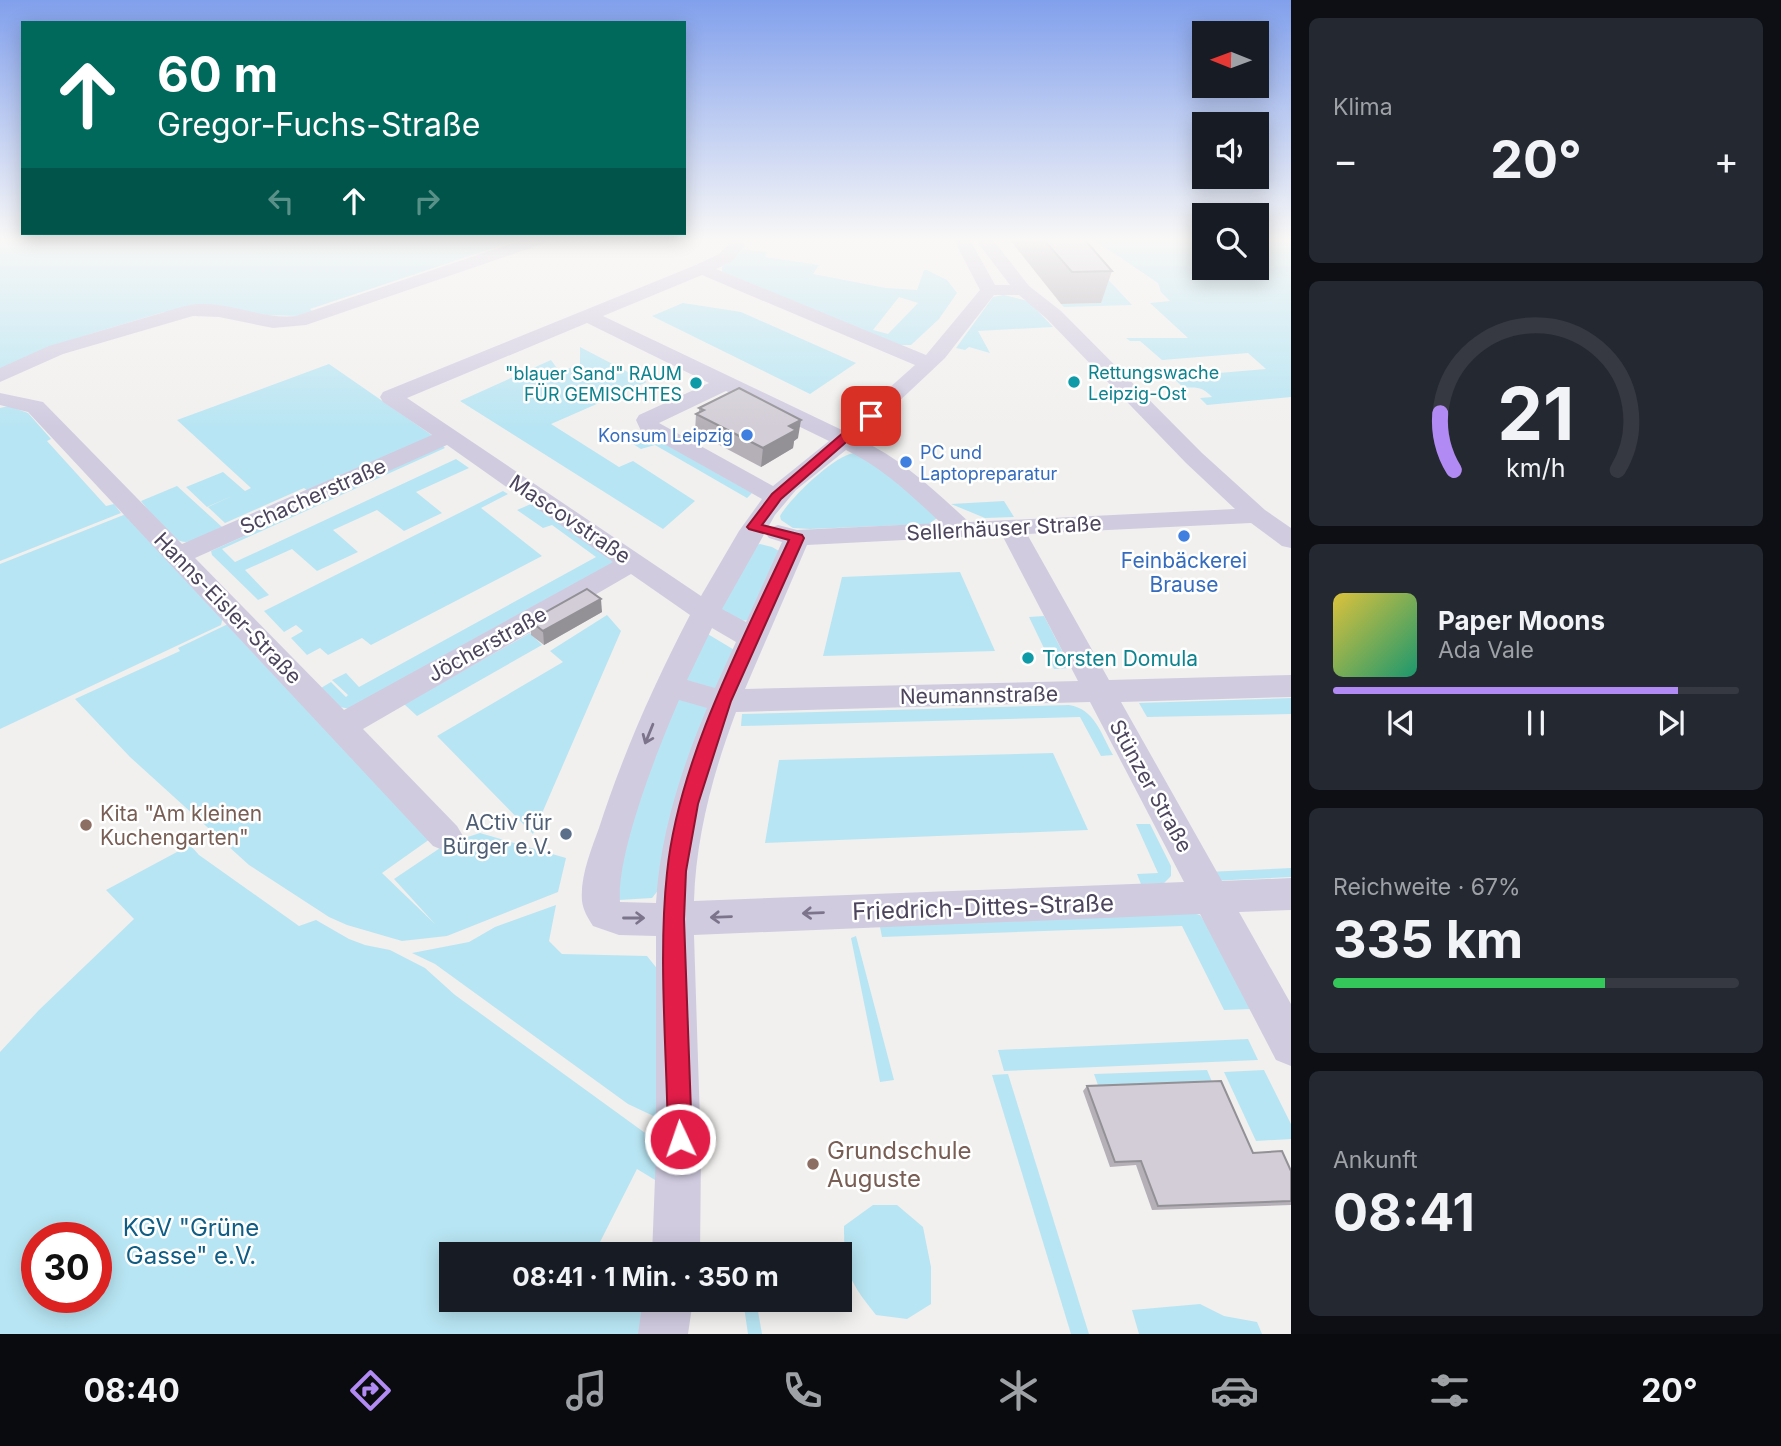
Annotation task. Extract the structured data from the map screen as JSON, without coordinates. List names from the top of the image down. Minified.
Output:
{"streets":{"street":["Schacherstraße","Mascovstraße","Sellerhäuser Straße","Hanns-Eisler-Straße","Jöcherstraße","Neumannstraße","Stünzer Straße","Friedrich-Dittes-Straße"]},"crossings":[["Schacherstraße","Mascovstraße"],["Schacherstraße","Hanns-Eisler-Straße"],["Mascovstraße","Jöcherstraße"],["Sellerhäuser Straße","Stünzer Straße"],["Hanns-Eisler-Straße","Jöcherstraße"],["Neumannstraße","Stünzer Straße"],["Neumannstraße","Friedrich-Dittes-Straße"],["Stünzer Straße","Friedrich-Dittes-Straße"]],"parks":["KGV \"Grüne Gasse\" e.V."],"places":["Rettungswache Leipzig-Ost","\"blauer Sand\" RAUM FÜR GEMISCHTES","Konsum Leipzig","PC und Laptopreparatur","Feinbäckerei Brause","Torsten Domula","Kita \"Am kleinen Kuchengarten\"","ACtiv für Bürger e.V.","Grundschule Auguste"],"north":"left","page":{"tile":["Klima",["Reichweite · 67%","335 km"],["Ankunft","08:41"]],"turn":["60 m","Gregor-Fuchs-Straße"],"heat":["−","20°","+"],"song":["Paper Moons","Ada Vale"],"limit":"30","trip":"08:41 · 1 Min. · 350 m","tabs":["08:40","20°"],"gauge":["21","km/h"]}}
